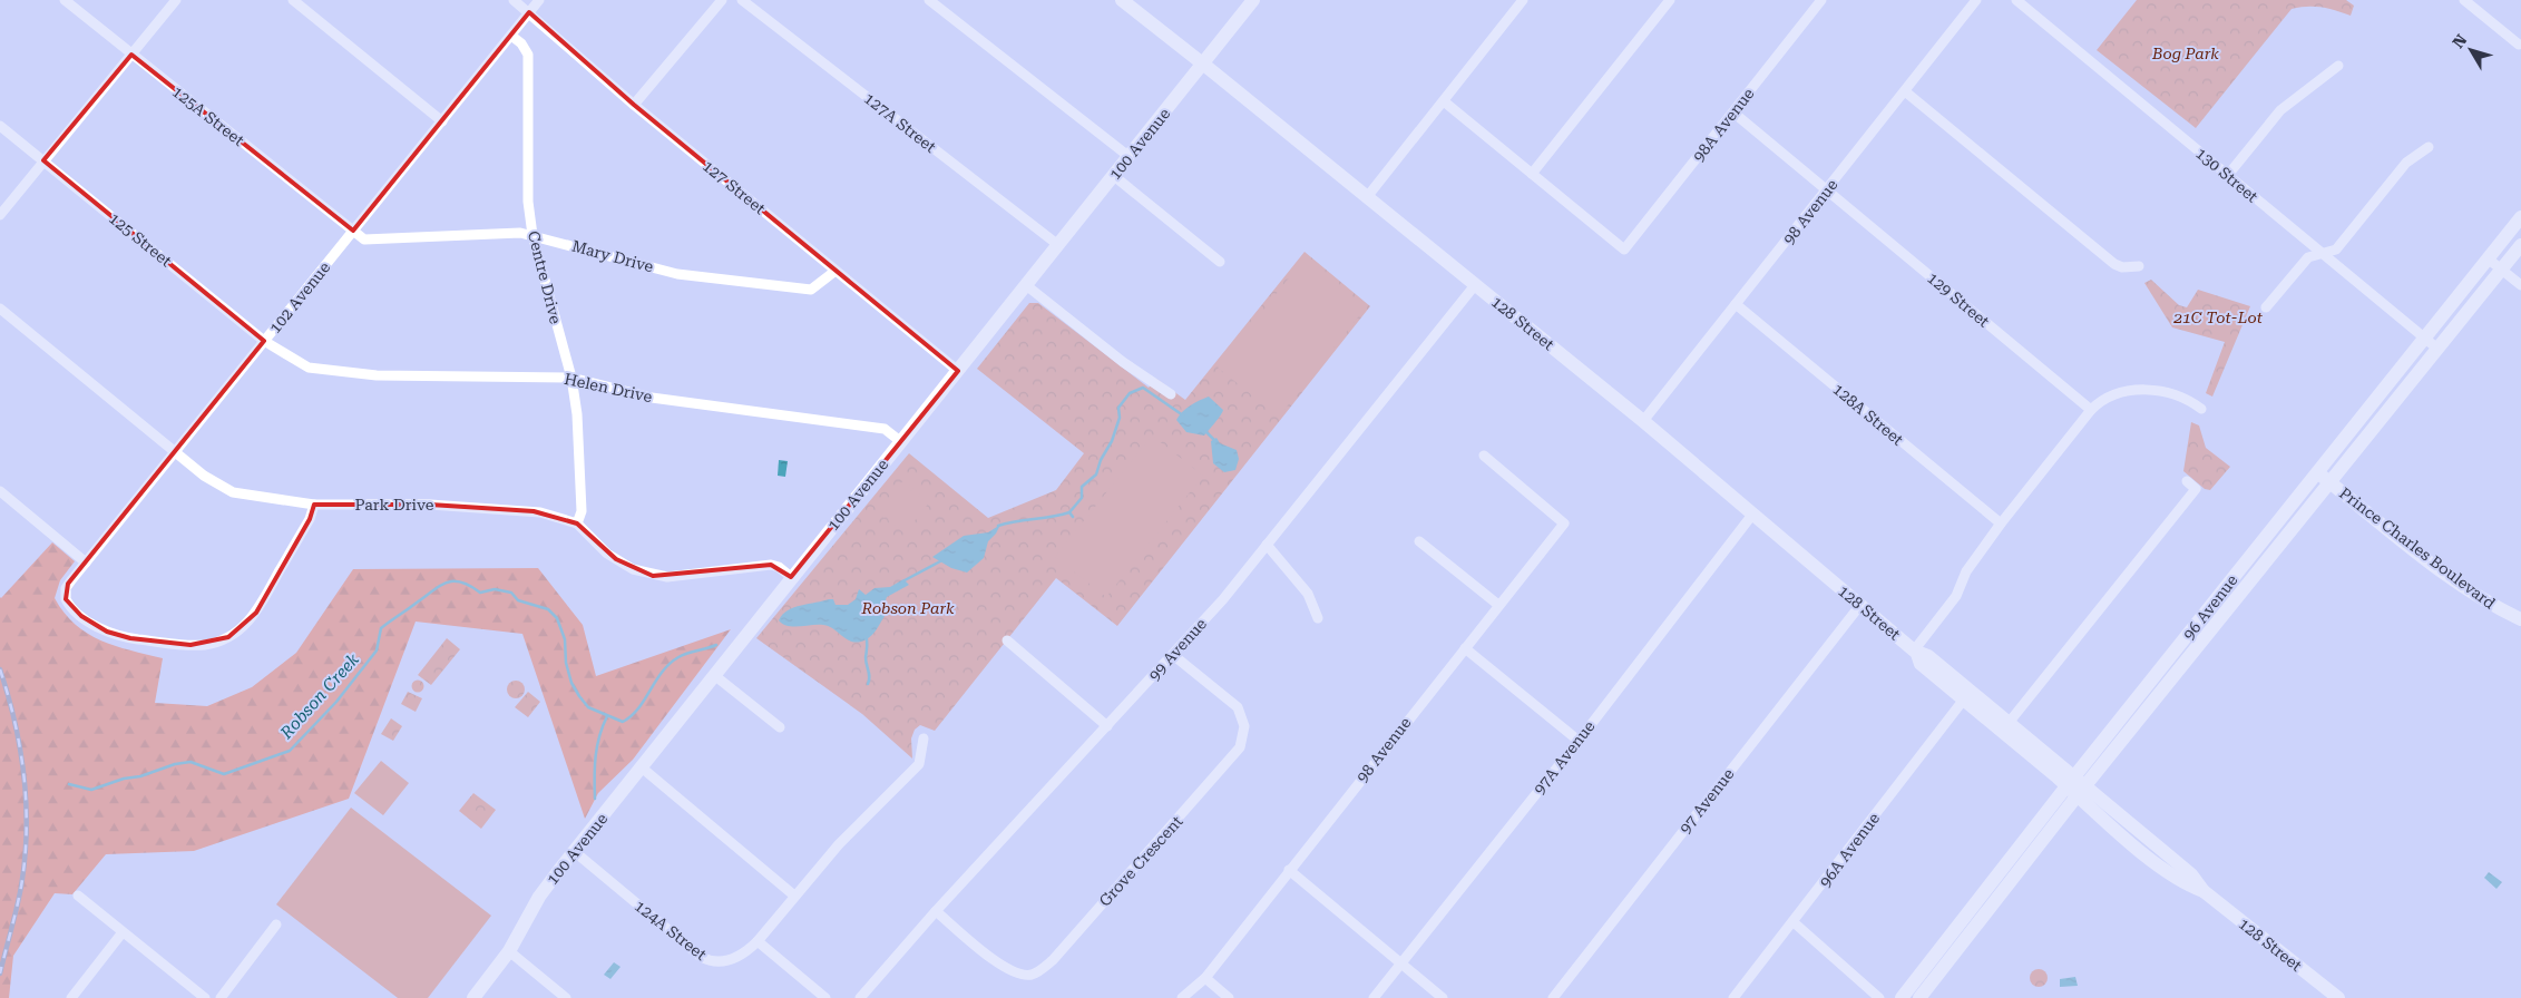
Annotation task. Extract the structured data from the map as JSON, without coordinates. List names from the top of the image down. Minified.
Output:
{"streets":{"main road":["100 Avenue","128 Street","Prince Charles Boulevard","96 Avenue"],"street":["125A Street","127A Street","98A Avenue","130 Street","127 Street","98 Avenue","125 Street","Mary Drive","Centre Drive","102 Avenue","129 Street","Helen Drive","128A Street","Park Drive","99 Avenue","97A Avenue","97 Avenue","96A Avenue","Grove Crescent","124A Street"]},"crossings":[["125A Street","Mary Drive"],["125A Street","102 Avenue"],["127A Street","100 Avenue"],["98A Avenue","129 Street"],["100 Avenue","127 Street"],["100 Avenue","128 Street"],["100 Avenue","Helen Drive"],["100 Avenue","Park Drive"],["100 Avenue","124A Street"],["130 Street","96 Avenue"],["127 Street","Mary Drive"],["127 Street","102 Avenue"],["98 Avenue","129 Street"],["98 Avenue","128 Street"],["98 Avenue","128A Street"],["125 Street","102 Avenue"],["125 Street","Helen Drive"],["Mary Drive","Centre Drive"],["Mary Drive","102 Avenue"],["Centre Drive","102 Avenue"],["Centre Drive","Helen Drive"],["Centre Drive","Park Drive"],["102 Avenue","Park Drive"],["128 Street","96 Avenue"],["128 Street","99 Avenue"],["128 Street","97A Avenue"],["128 Street","97 Avenue"],["128 Street","96A Avenue"],["Prince Charles Boulevard","96 Avenue"],["99 Avenue","Grove Crescent"]],"water":["Robson Creek"],"parks":["Bog Park","21C Tot-Lot","Robson Park"],"north":"top left"}
